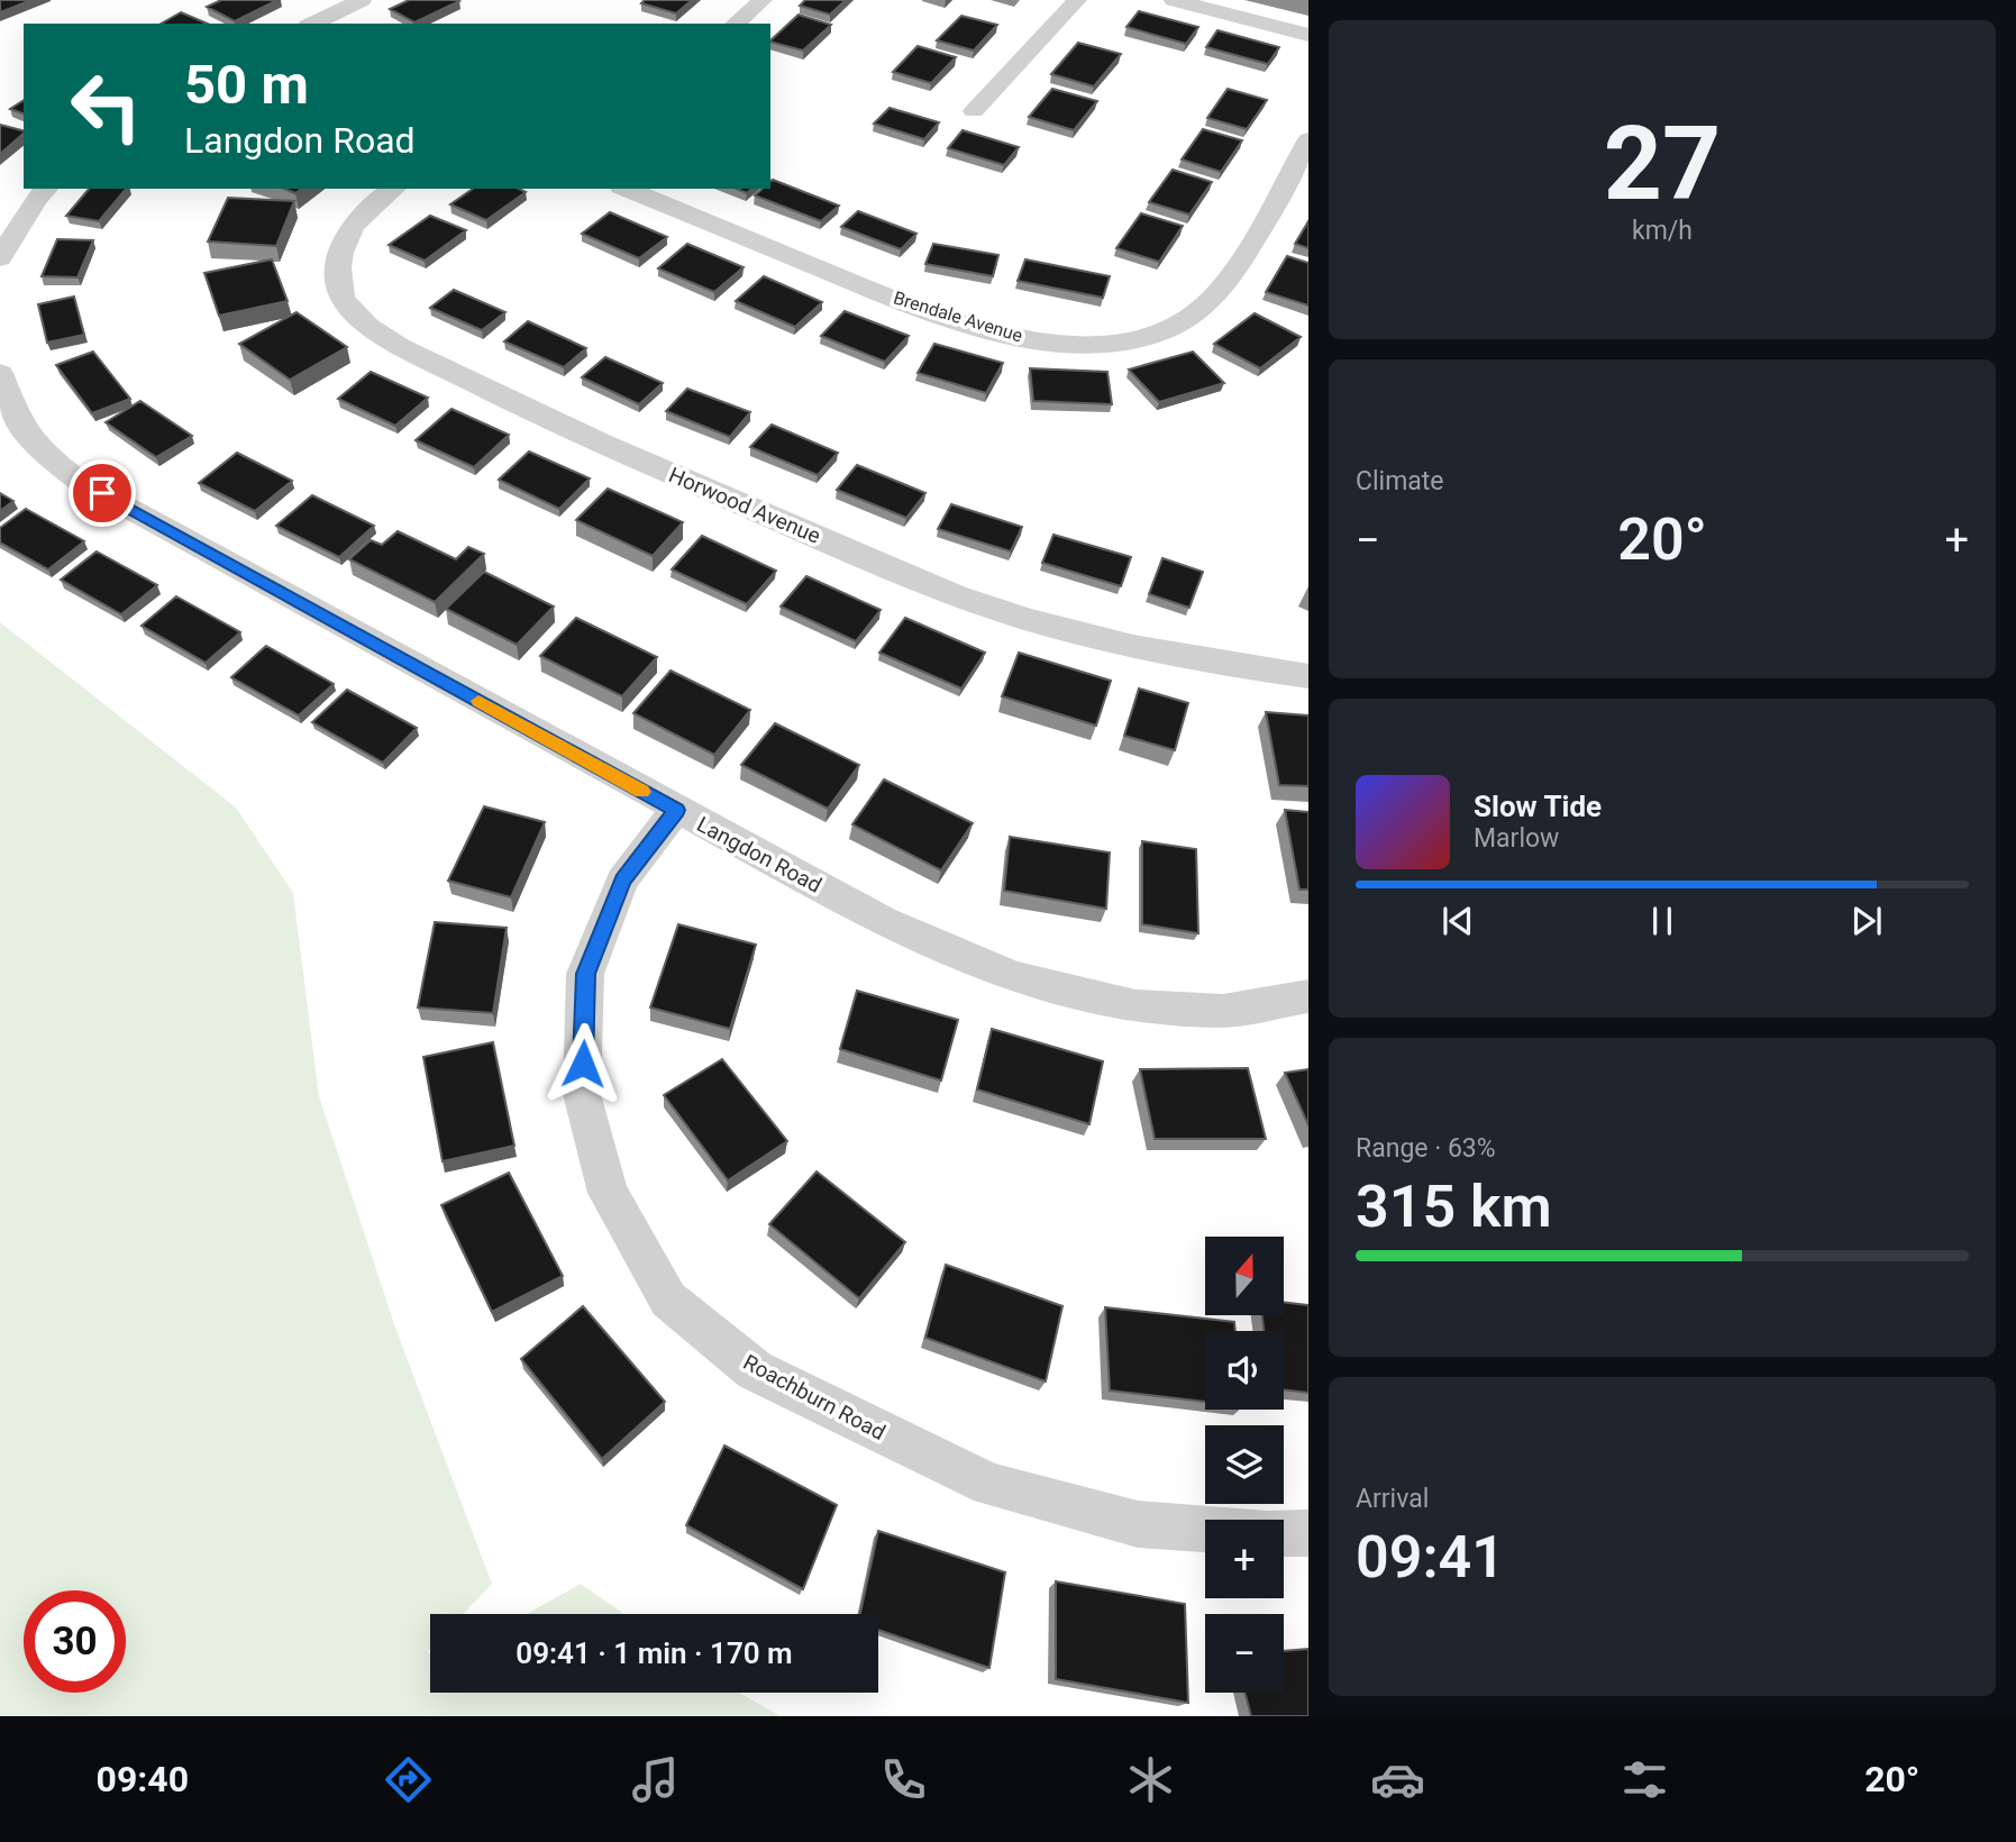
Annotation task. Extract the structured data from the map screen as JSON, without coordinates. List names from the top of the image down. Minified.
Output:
{"streets":{"street":["Brendale Avenue","Horwood Avenue","Langdon Road","Roachburn Road"]},"crossings":[["Langdon Road","Roachburn Road"]],"north":"top","page":{"tile":[["27","km/h"],"Climate",["Range · 63%","315 km"],["Arrival","09:41"]],"turn":["50 m","Langdon Road"],"heat":["−","20°","+"],"song":["Slow Tide","Marlow"],"map_buttons":["+","−"],"limit":"30","trip":"09:41 · 1 min · 170 m","tabs":["09:40","20°"]}}
